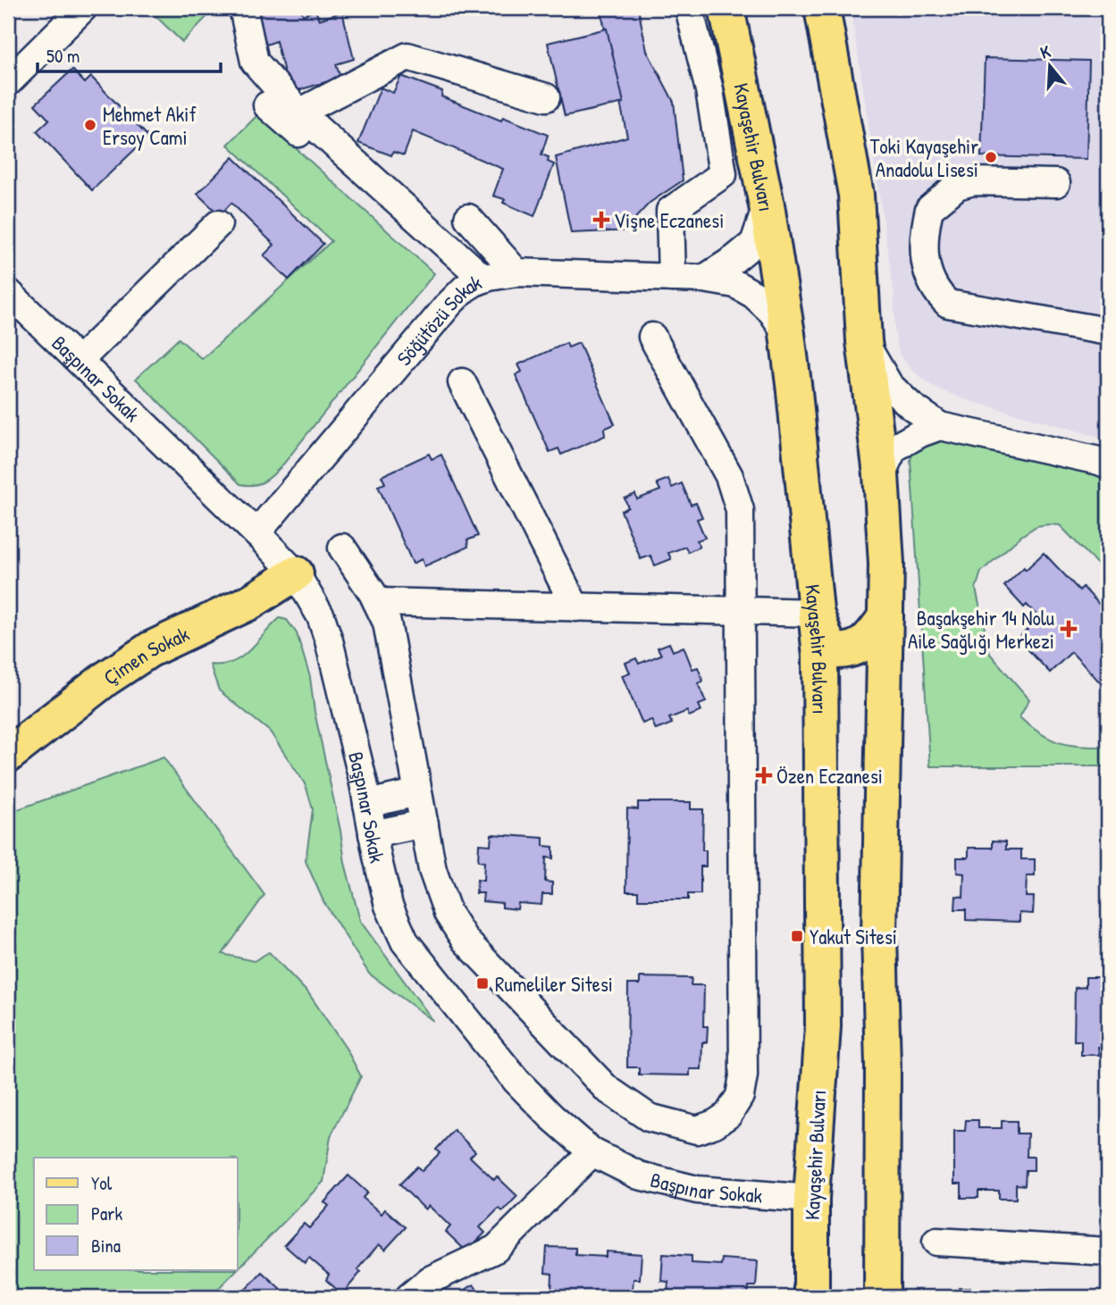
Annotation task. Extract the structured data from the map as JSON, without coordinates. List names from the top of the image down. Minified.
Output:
{"streets":{"main road":["Kayaşehir Bulvarı","Çimen Sokak"],"street":["Söğütözü Sokak","Başpınar Sokak"]},"crossings":[["Kayaşehir Bulvarı","Söğütözü Sokak"],["Kayaşehir Bulvarı","Başpınar Sokak"],["Söğütözü Sokak","Başpınar Sokak"],["Başpınar Sokak","Çimen Sokak"]],"places":{"other":["Mehmet Akif Ersoy Cami","Toki Kayaşehir Anadolu Lisesi"],"health":["Vişne Eczanesi","Başakşehir 14 Nolu Aile Sağlığı Merkezi","Özen Eczanesi"],"transit":["Yakut Sitesi","Rumeliler Sitesi"]},"legend":["Yol","Park","Bina"],"scale_bar":"50 m","north":"top"}
